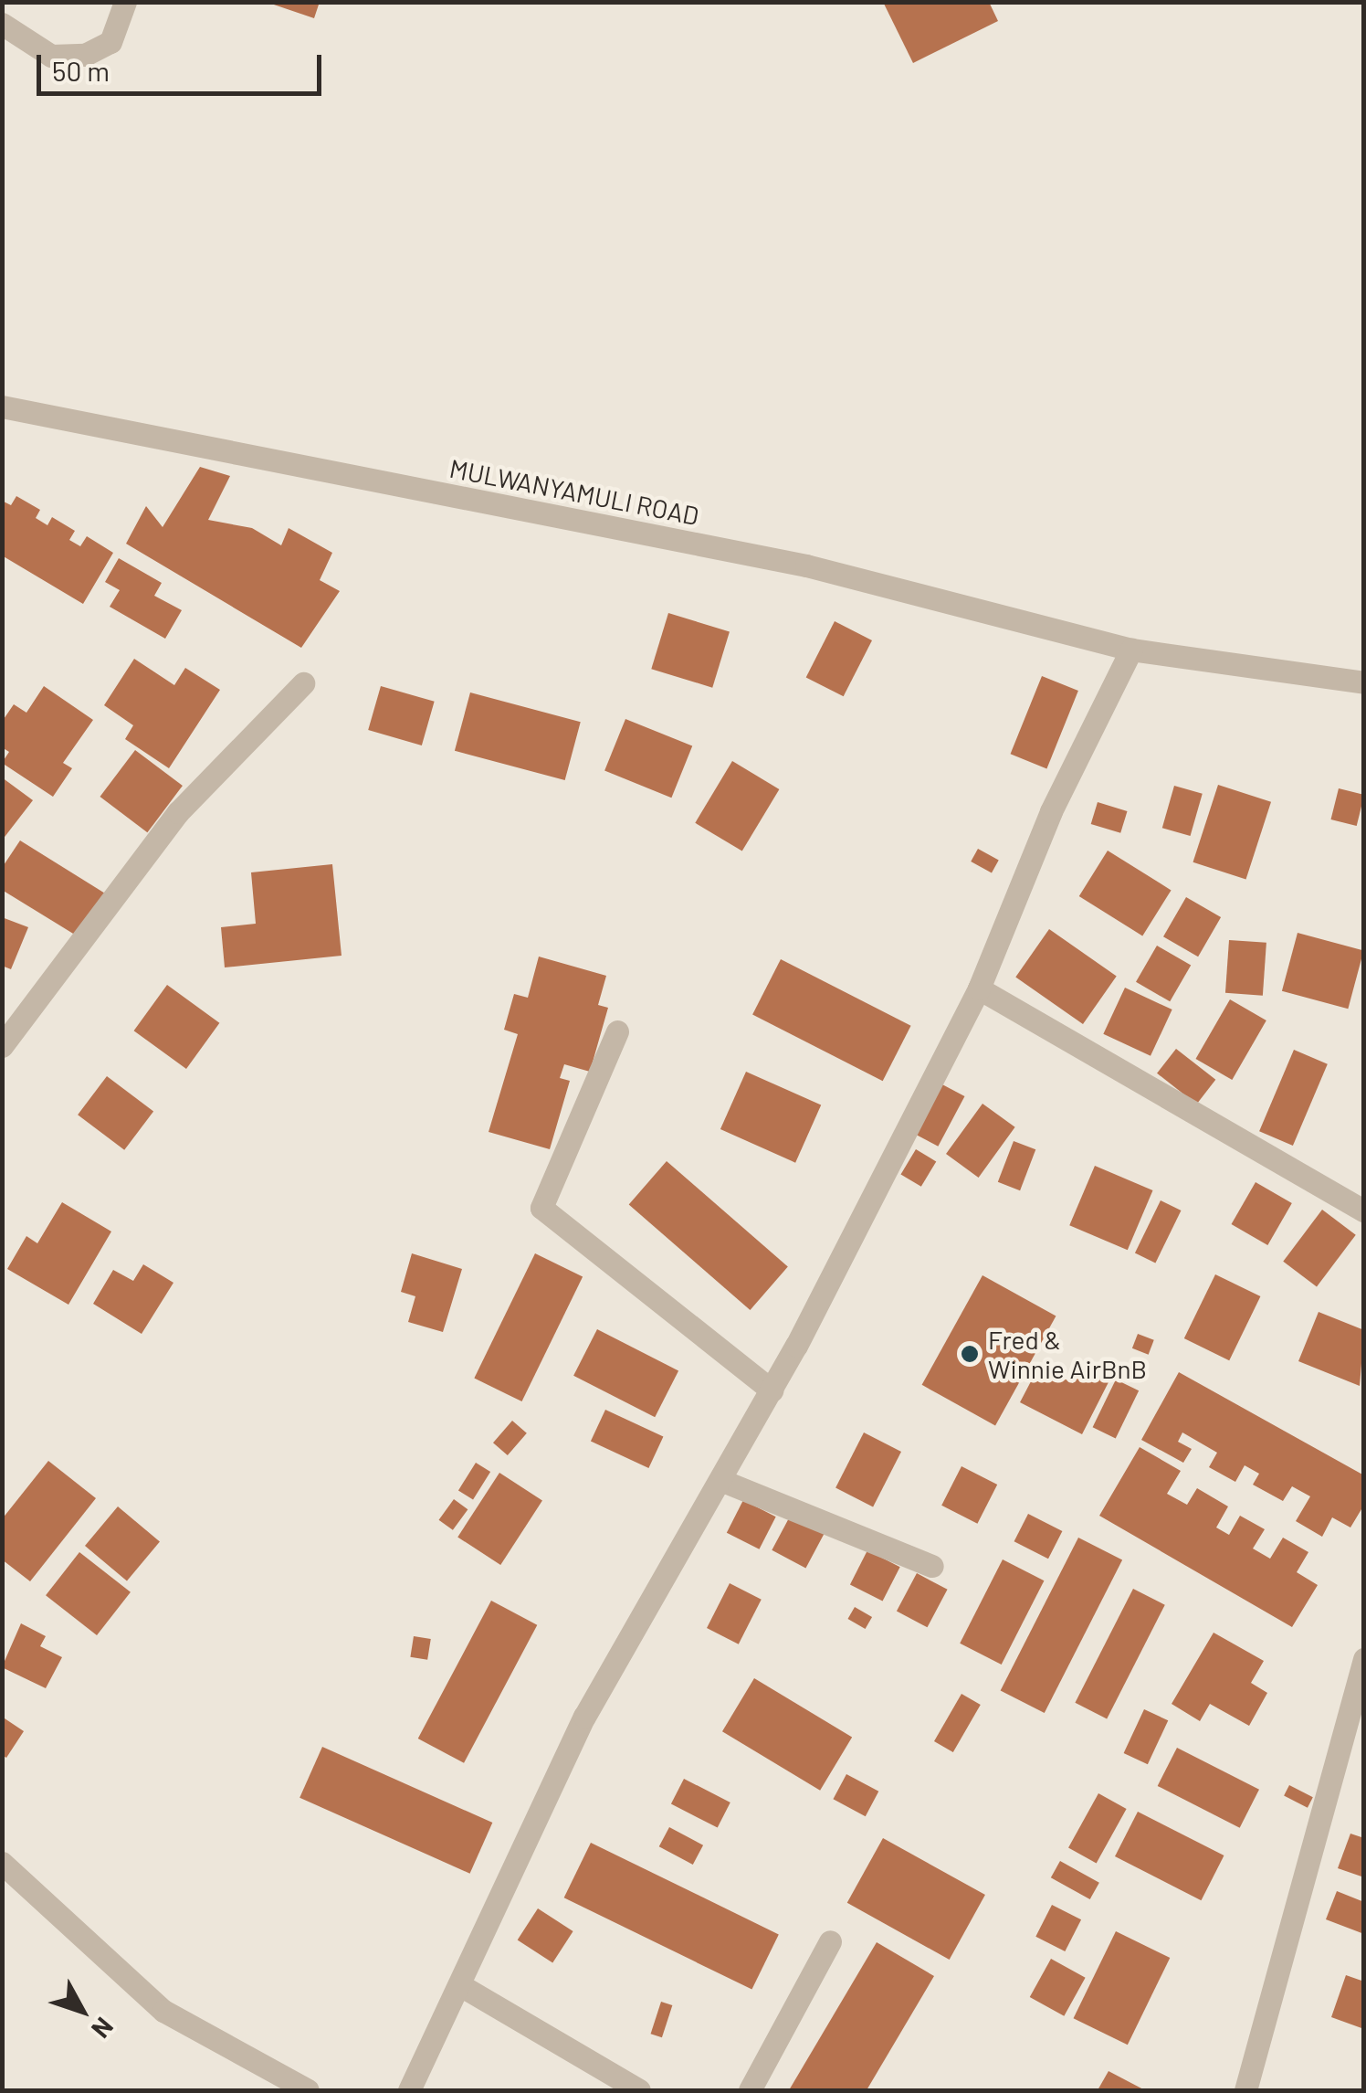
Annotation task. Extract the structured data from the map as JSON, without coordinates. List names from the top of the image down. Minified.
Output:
{"streets":{"street":["MULWANYAMULI ROAD"]},"places":["Fred & Winnie AirBnB"],"scale_bar":"50 m","north":"bottom right"}
